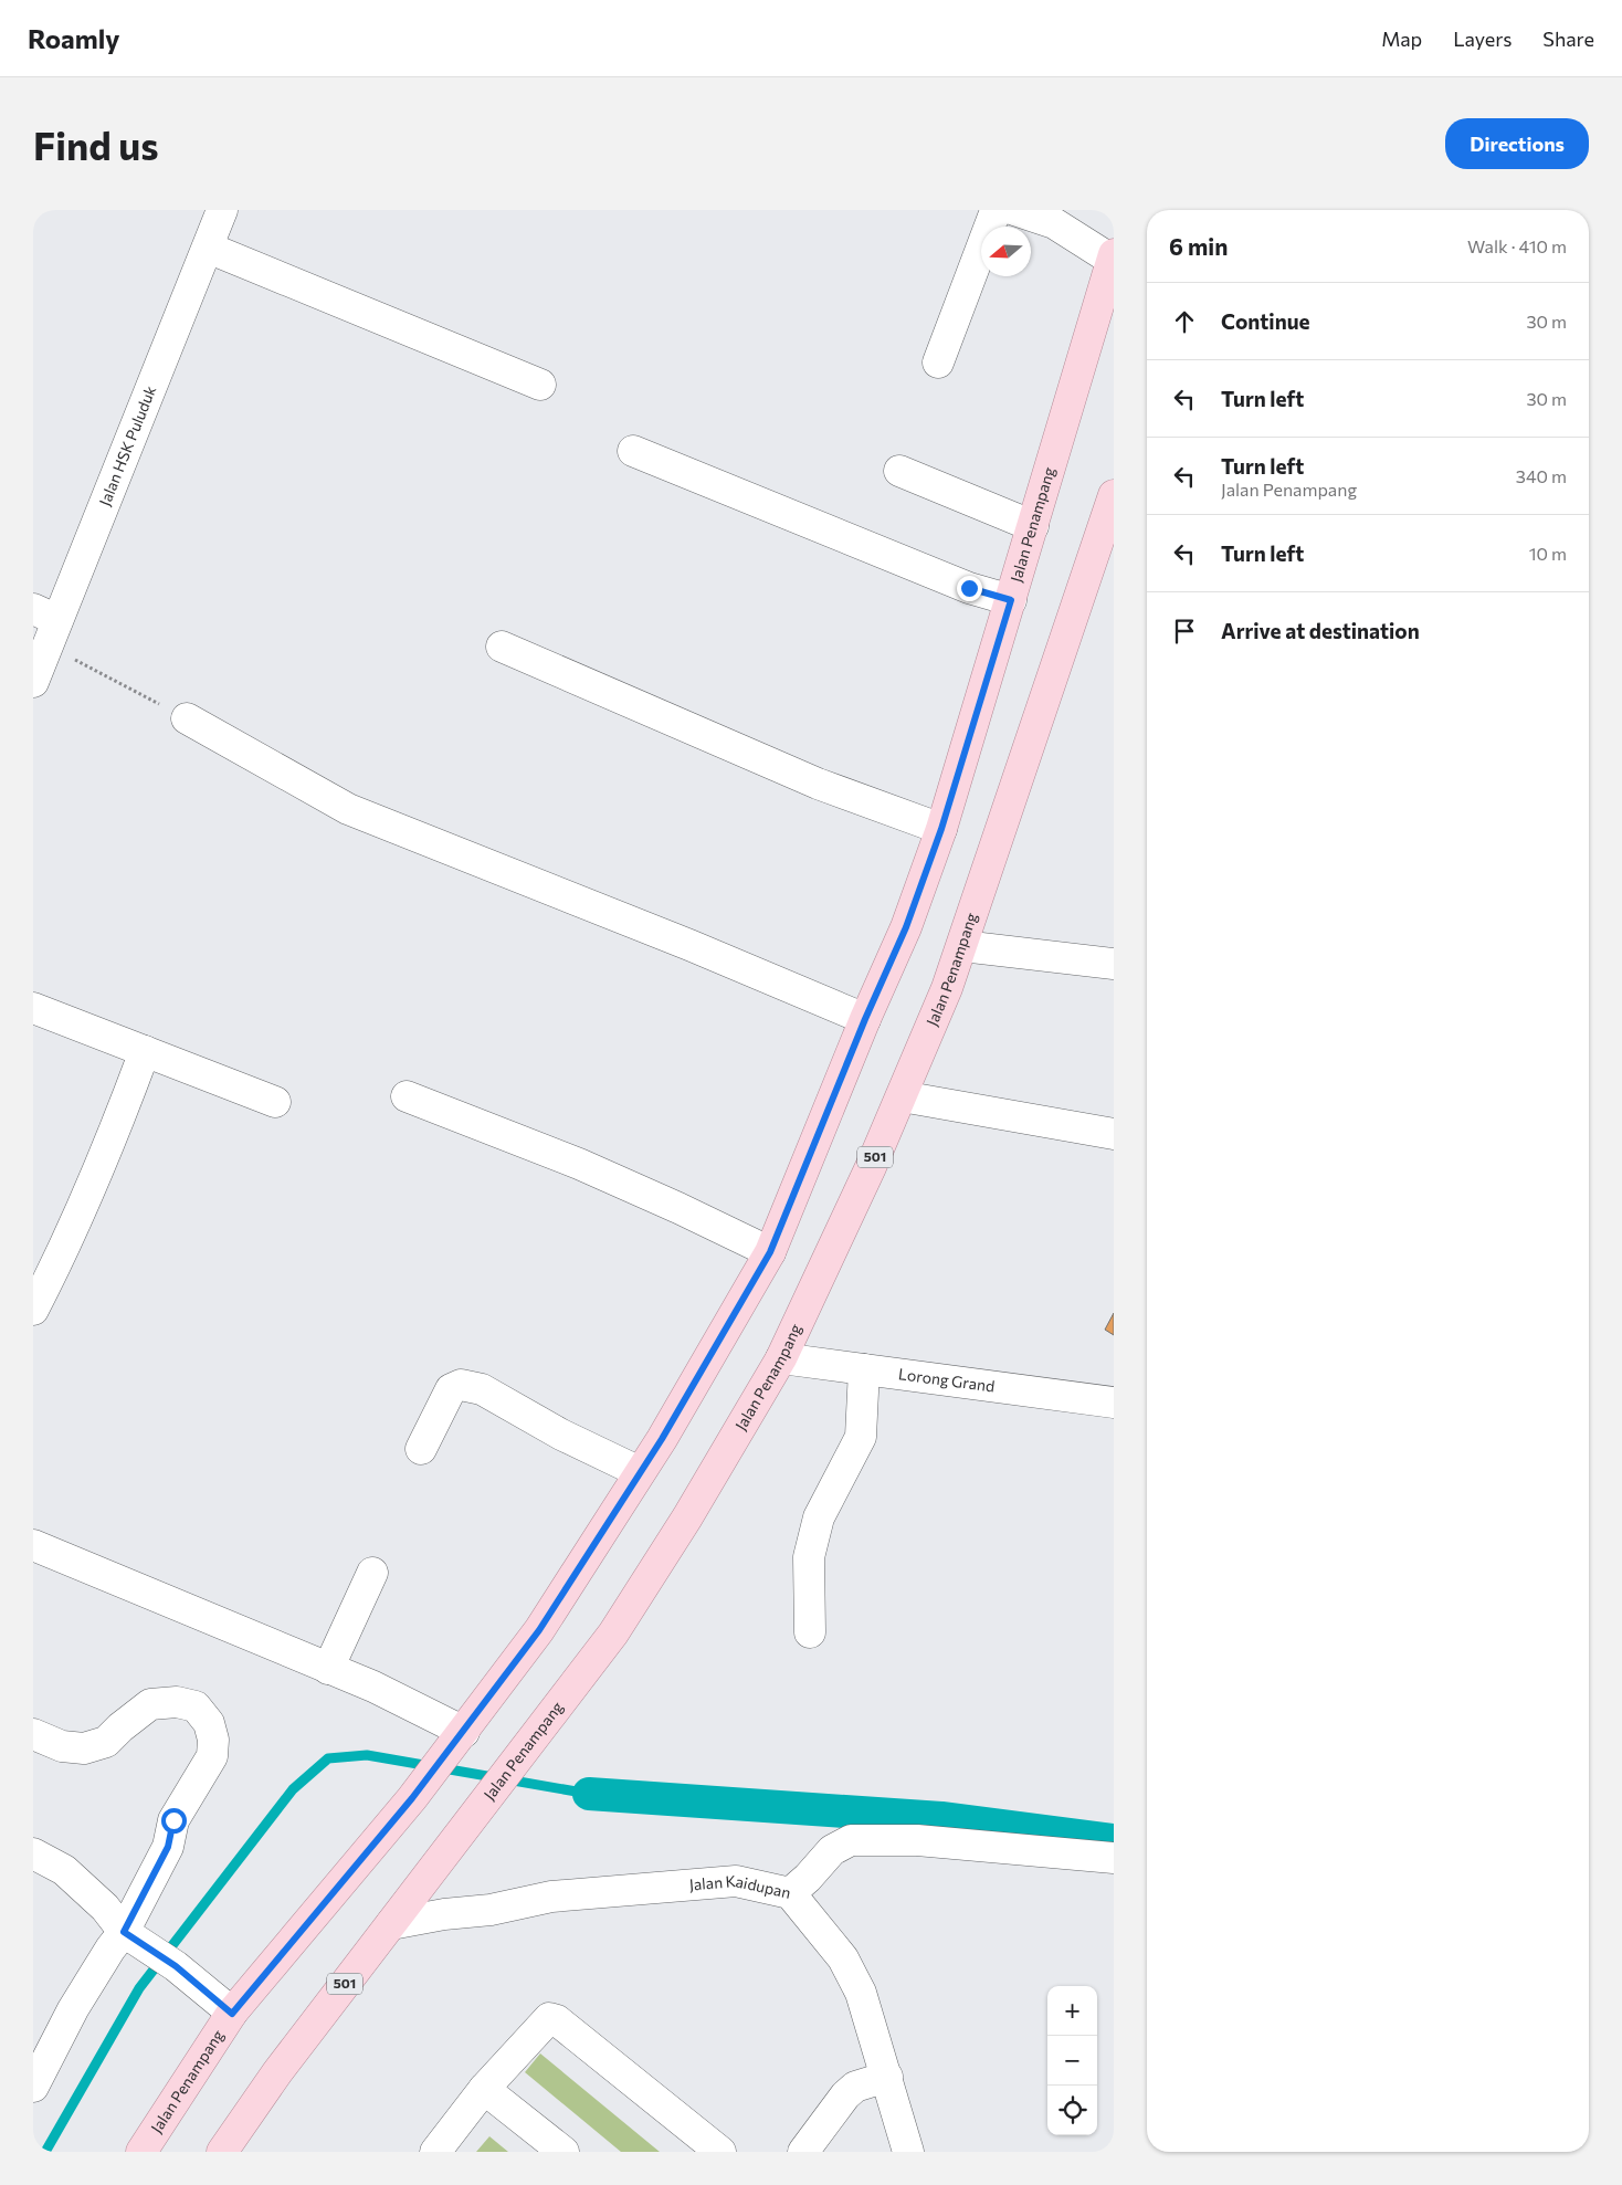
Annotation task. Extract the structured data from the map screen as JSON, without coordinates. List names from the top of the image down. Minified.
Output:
{"streets":{"main road":["Jalan Penampang","501"],"street":["Jalan HSK Puluduk","Lorong Grand","Jalan Kaidupan"]},"crossings":[["Jalan Penampang","Lorong Grand"],["Jalan Penampang","Jalan Kaidupan"]],"north":"left","page":{"header":"Roamly","nav":["Map","Layers","Share"],"buttons":"Directions","title":"Find us","heading":["6 min","Walk · 410 m"],"list":[["Continue","30 m"],["Turn left","30 m"],["Turn left","Jalan Penampang","340 m"],["Turn left","10 m"],"Arrive at destination"],"map_buttons":["+","−"]}}
